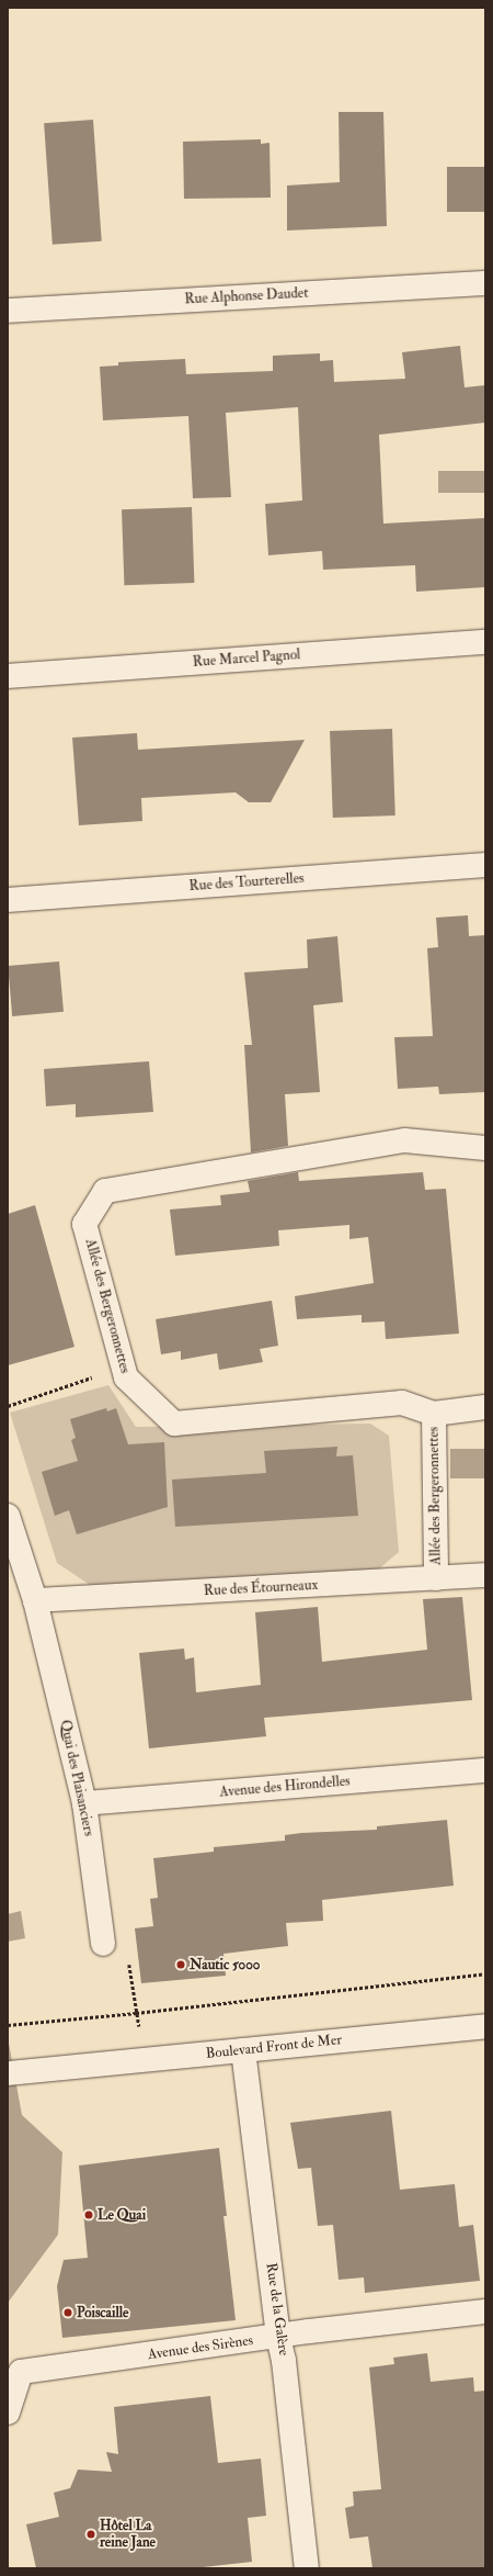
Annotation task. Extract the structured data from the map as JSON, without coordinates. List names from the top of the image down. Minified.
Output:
{"streets":{"street":["Rue Alphonse Daudet","Rue Marcel Pagnol","Rue des Tourterelles","Allée des Bergeronnettes","Rue des Étourneaux","Quai des Plaisanciers","Avenue des Hirondelles","Boulevard Front de Mer","Rue de la Galère","Avenue des Sirènes"]},"crossings":[["Allée des Bergeronnettes","Rue des Étourneaux"],["Rue des Étourneaux","Quai des Plaisanciers"],["Quai des Plaisanciers","Avenue des Hirondelles"],["Boulevard Front de Mer","Rue de la Galère"],["Rue de la Galère","Avenue des Sirènes"]],"places":["Nautic 5000","Le Quai","Poiscaille","Hôtel La reine Jane"]}
